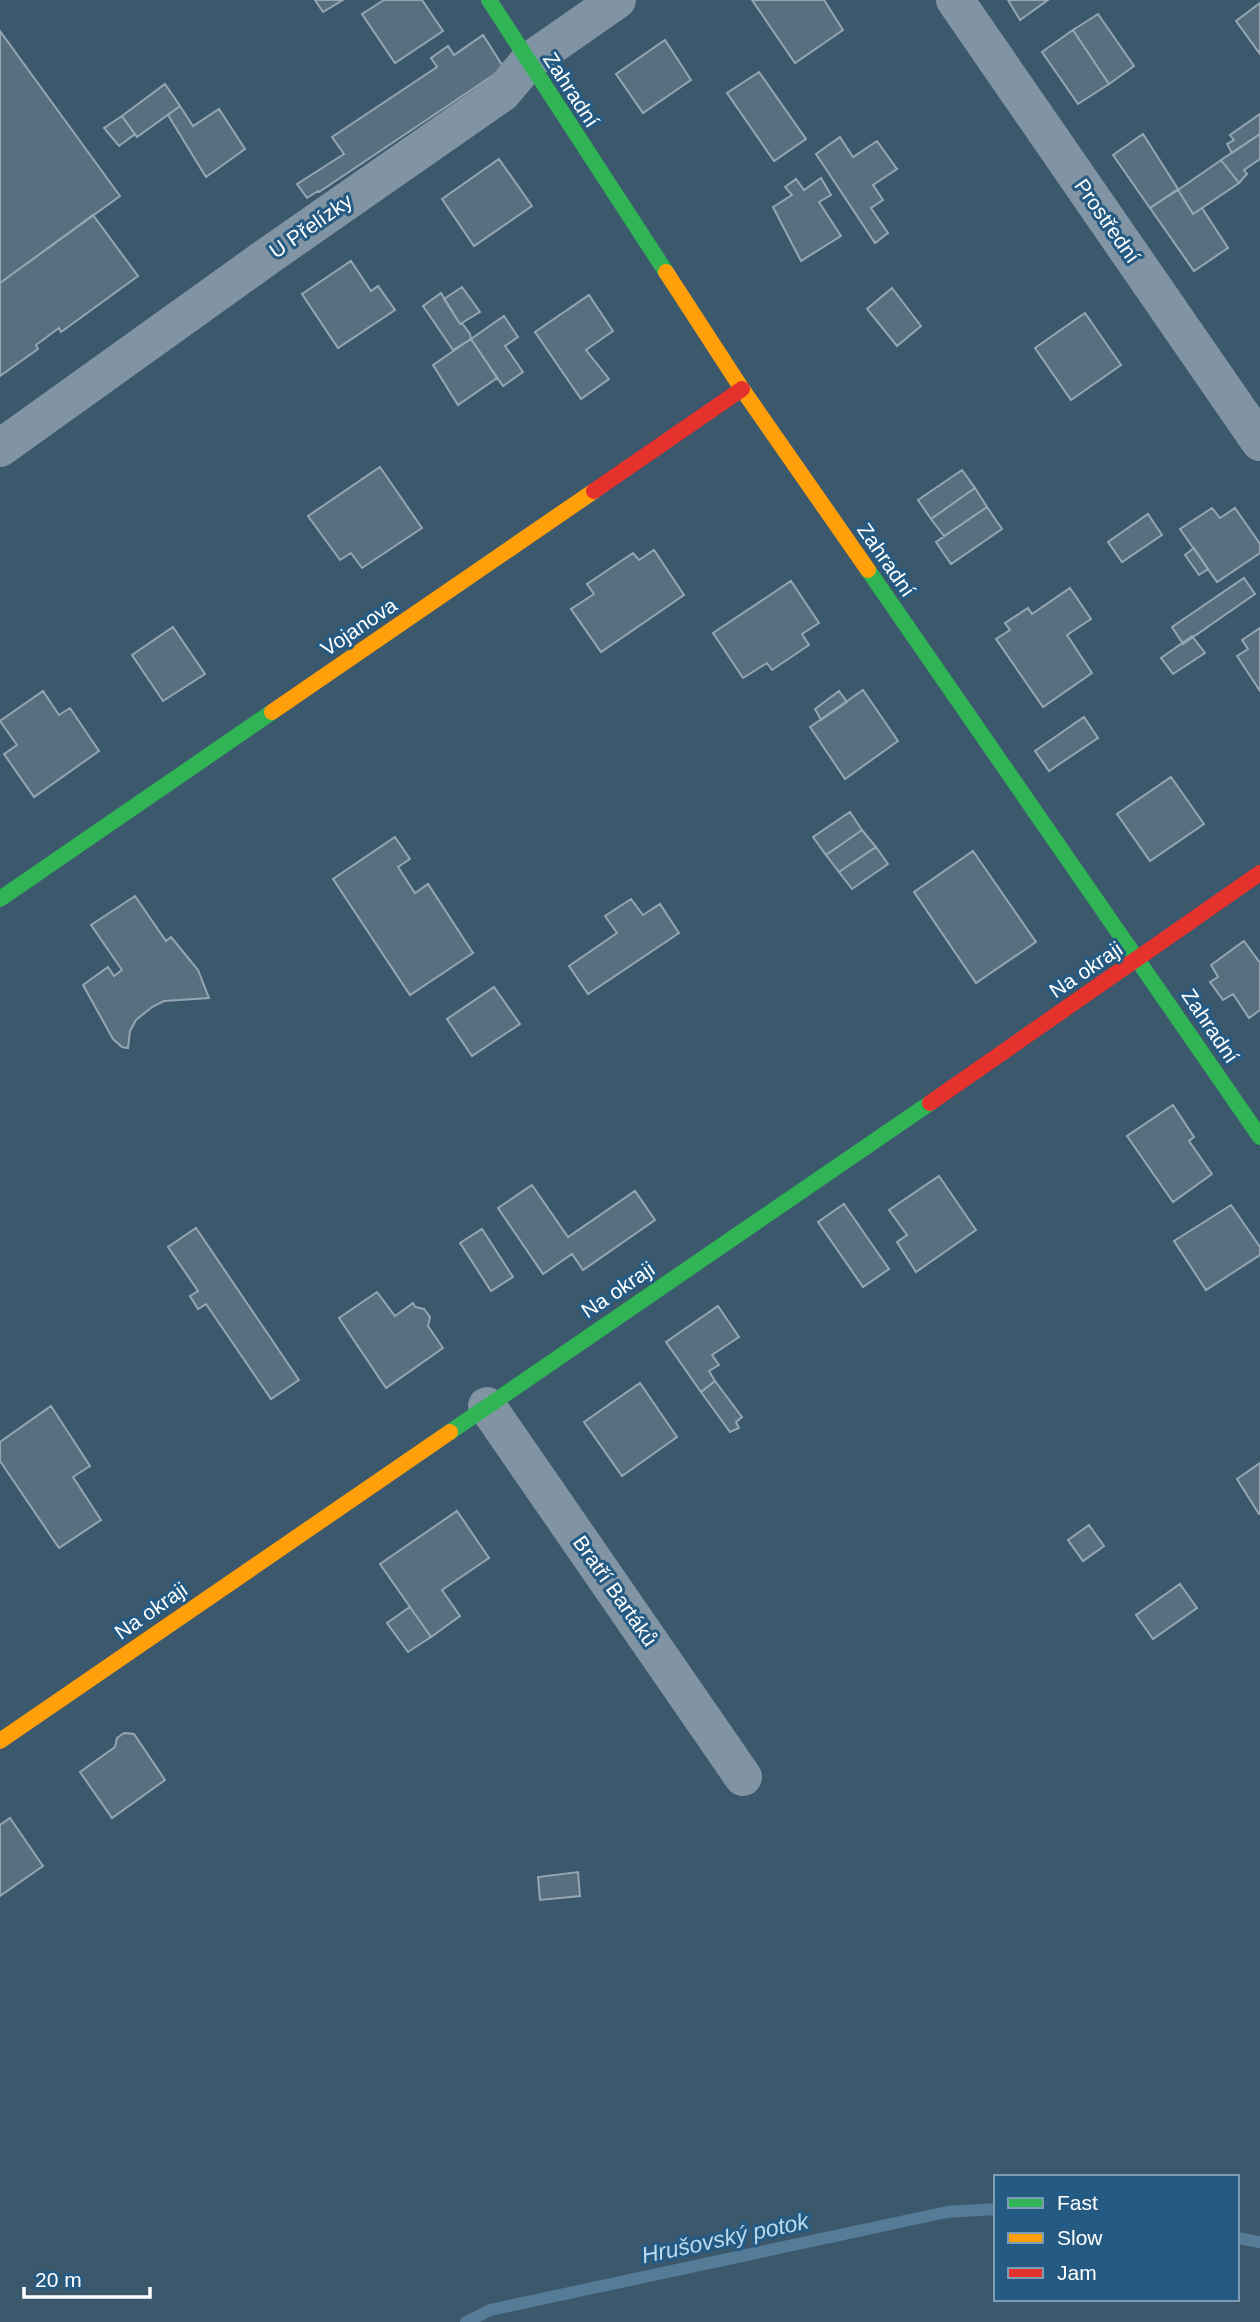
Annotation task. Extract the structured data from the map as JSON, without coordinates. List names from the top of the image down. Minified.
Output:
{"streets":{"street":["Zahradní","Prostřední","U Přelízky","Vojanova","Na okraji","Bratří Bartáků"]},"crossings":[["Zahradní","U Přelízky"],["Zahradní","Vojanova"],["Zahradní","Na okraji"],["Na okraji","Bratří Bartáků"]],"water":["Hrušovský potok"],"legend":["Fast","Slow","Jam"],"scale_bar":"20 m"}
